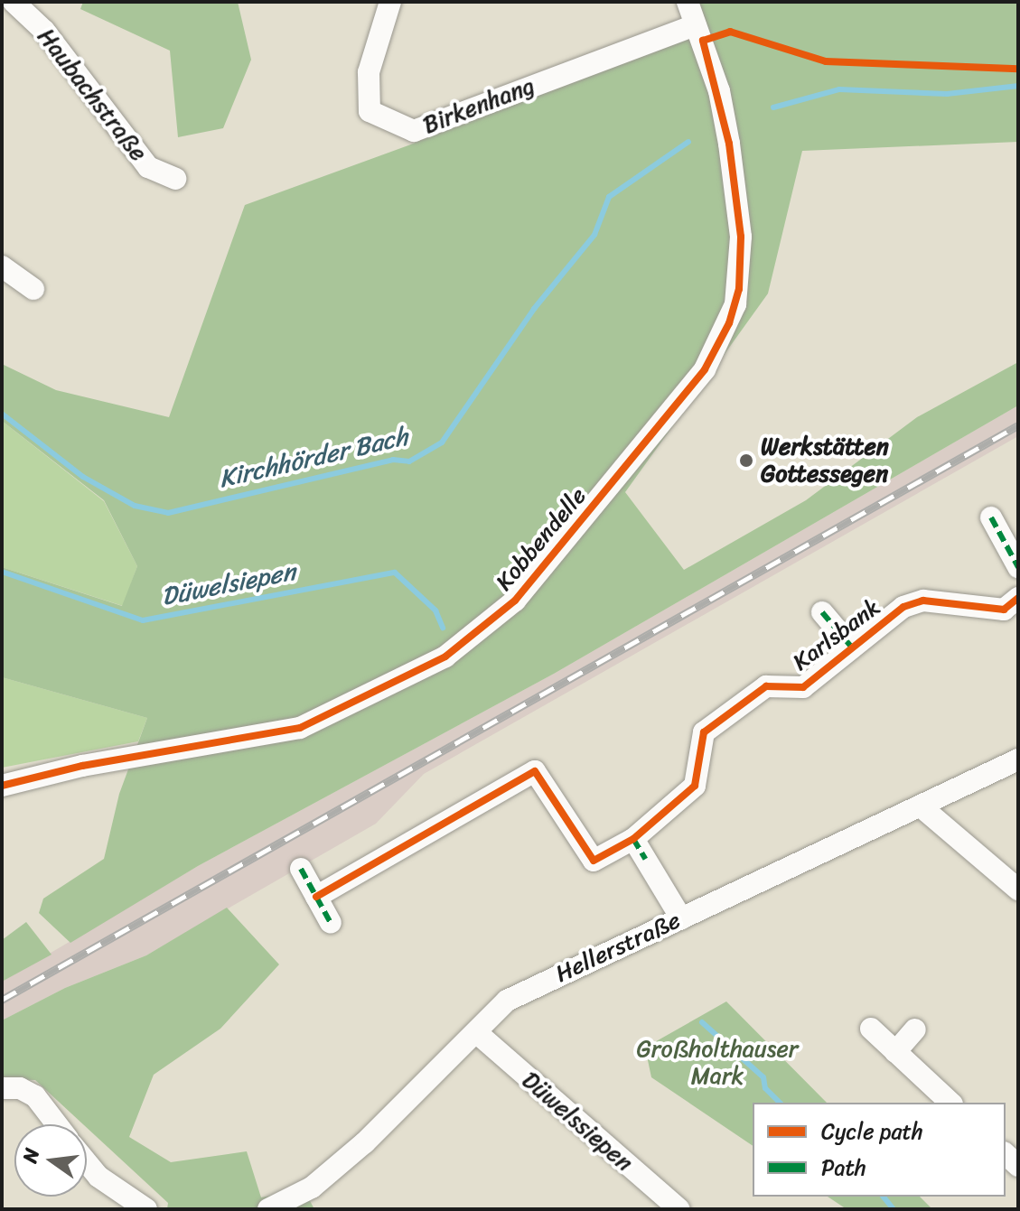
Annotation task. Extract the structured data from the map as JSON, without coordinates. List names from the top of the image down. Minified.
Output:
{"streets":{"street":["Haubachstraße","Birkenhang","Kobbendelle","Karlsbank","Hellerstraße","Düwelssiepen"]},"crossings":[["Birkenhang","Kobbendelle"],["Hellerstraße","Düwelssiepen"]],"water":["Kirchhörder Bach","Düwelsiepen"],"parks":["Großholthauser Mark"],"places":["Werkstätten Gottessegen"],"legend":["Cycle path","Path"],"north":"left"}
